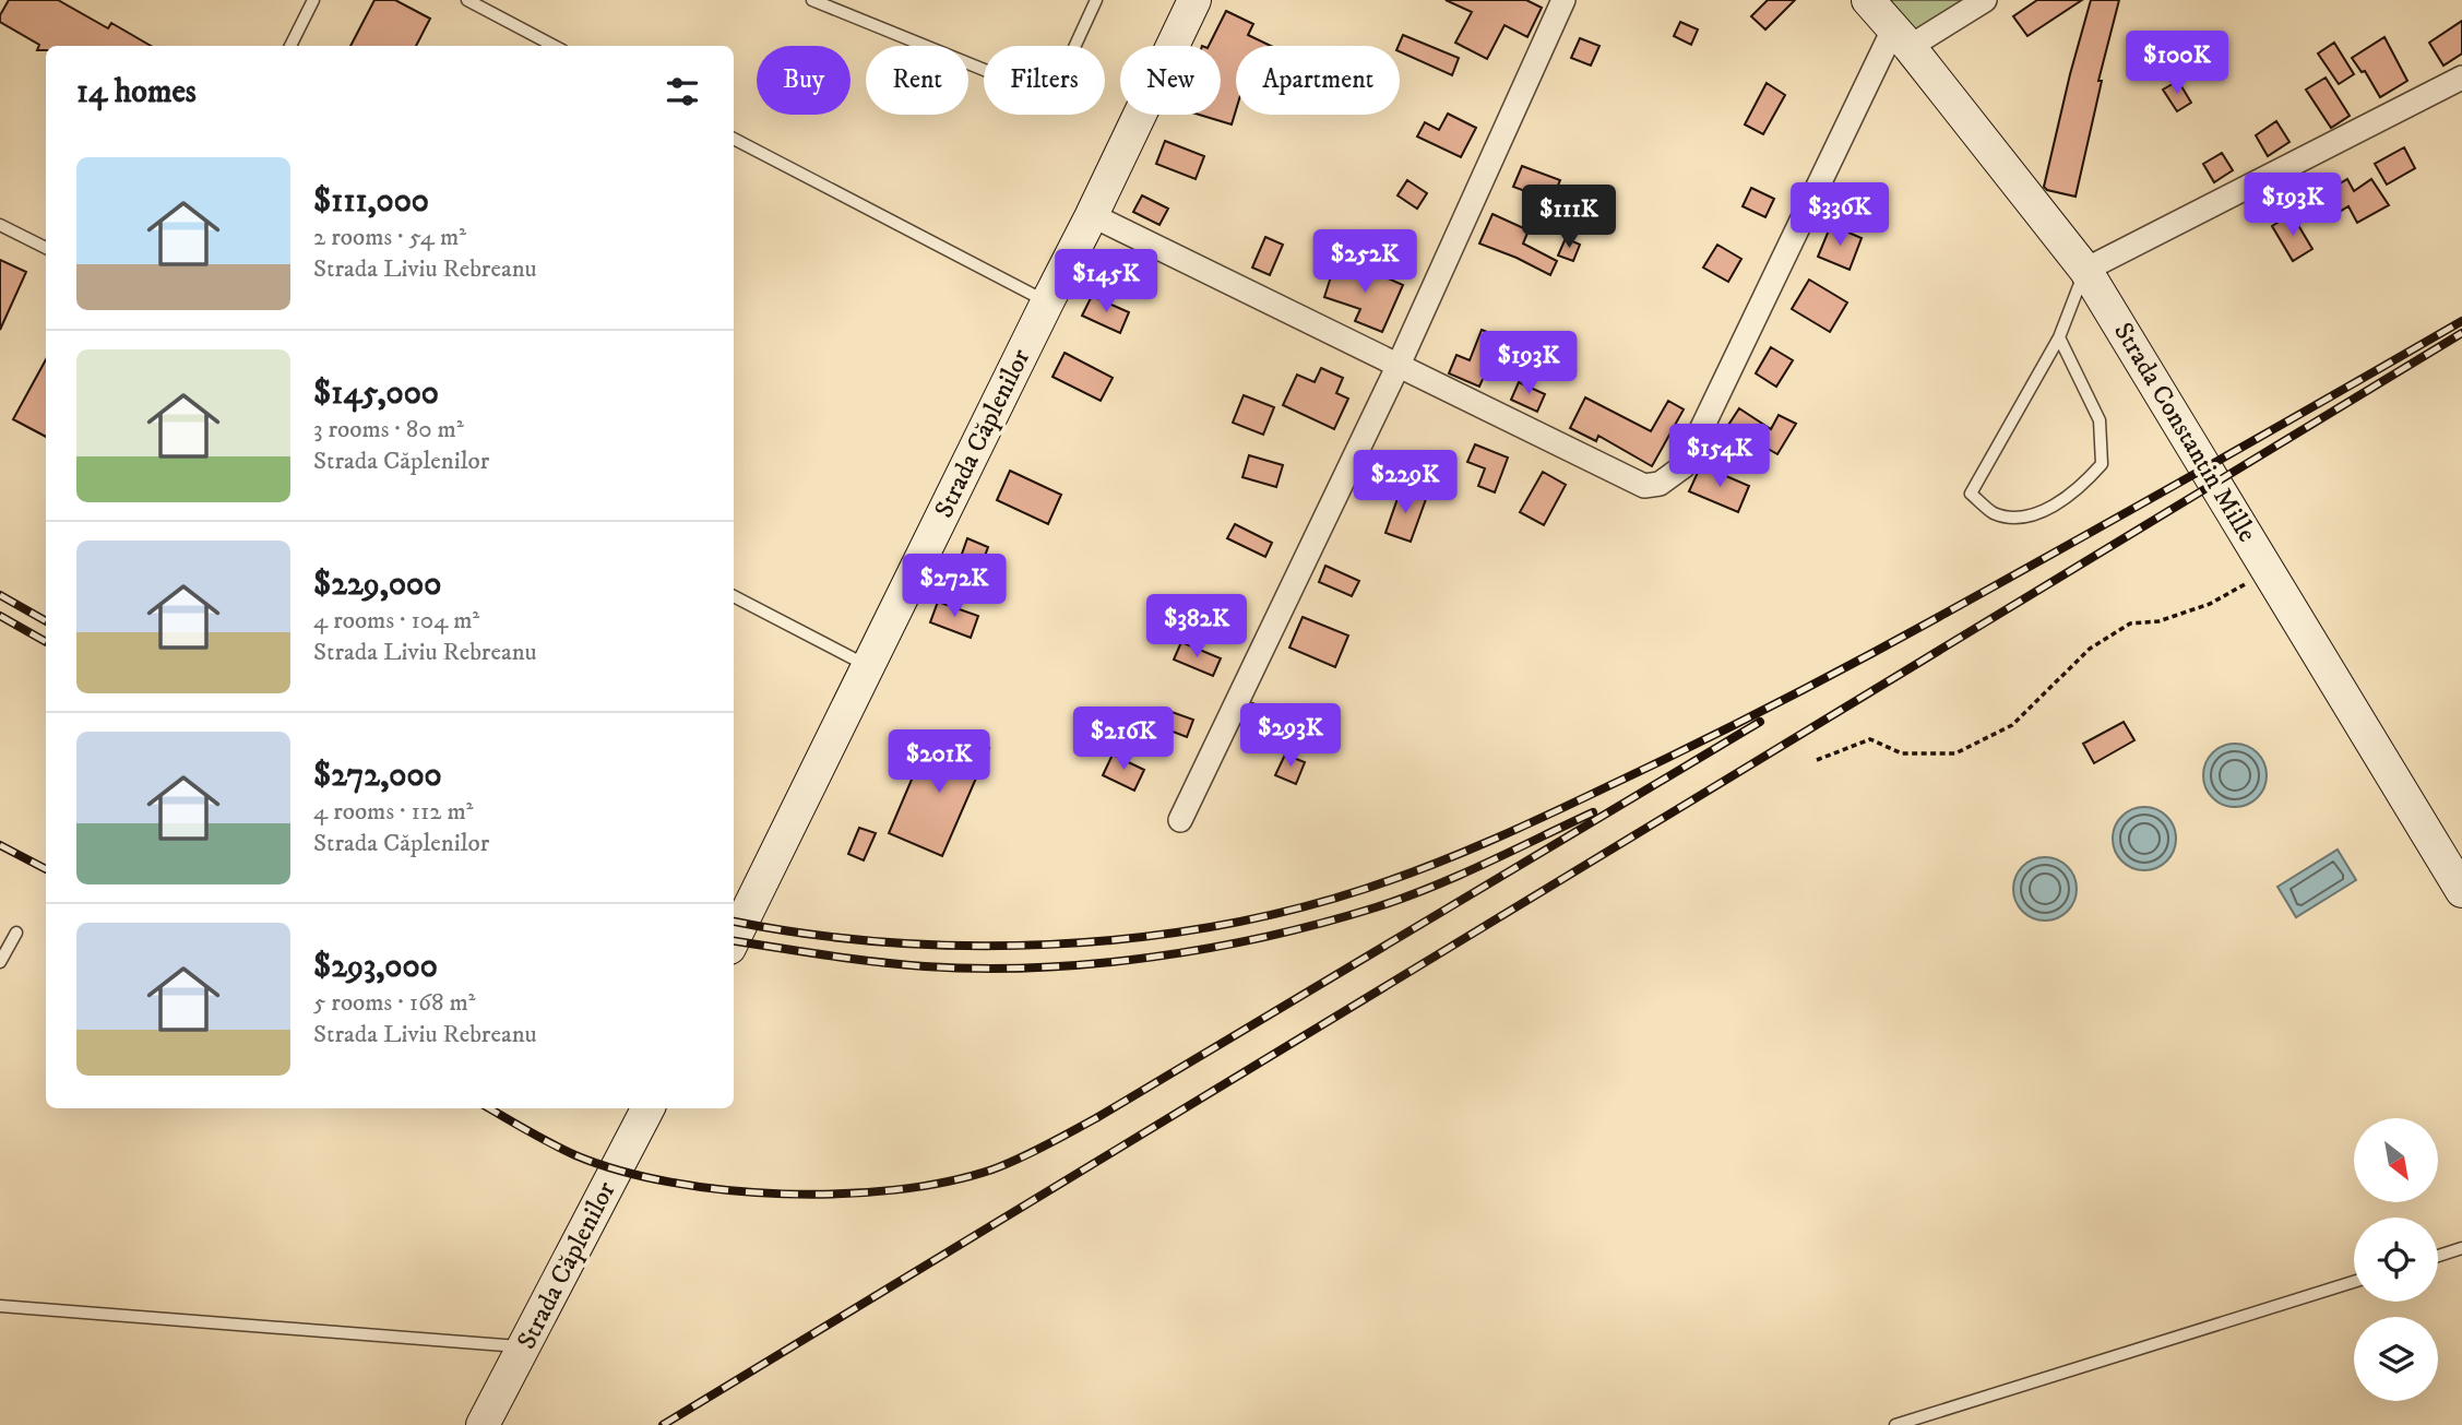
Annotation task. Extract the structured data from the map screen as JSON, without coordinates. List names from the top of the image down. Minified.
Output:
{"streets":{"street":["Strada Constantin Mille","Strada Căplenilor"]},"north":"bottom right","page":{"price":["$100K","$193K","$336K","$111K","$252K","$145K","$193K","$154K","$229K","$272K","$382K","$293K","$216K","$201K"],"chip":["Buy","Rent","Filters","New","Apartment"],"heading":"14 homes","list":[{"name":"$111,000","note":"2 rooms · 54 m² · Strada Liviu Rebreanu"},{"name":"$145,000","note":"3 rooms · 80 m² · Strada Căplenilor"},{"name":"$229,000","note":"4 rooms · 104 m² · Strada Liviu Rebreanu"},{"name":"$272,000","note":"4 rooms · 112 m² · Strada Căplenilor"},{"name":"$293,000","note":"5 rooms · 168 m² · Strada Liviu Rebreanu"}]}}
